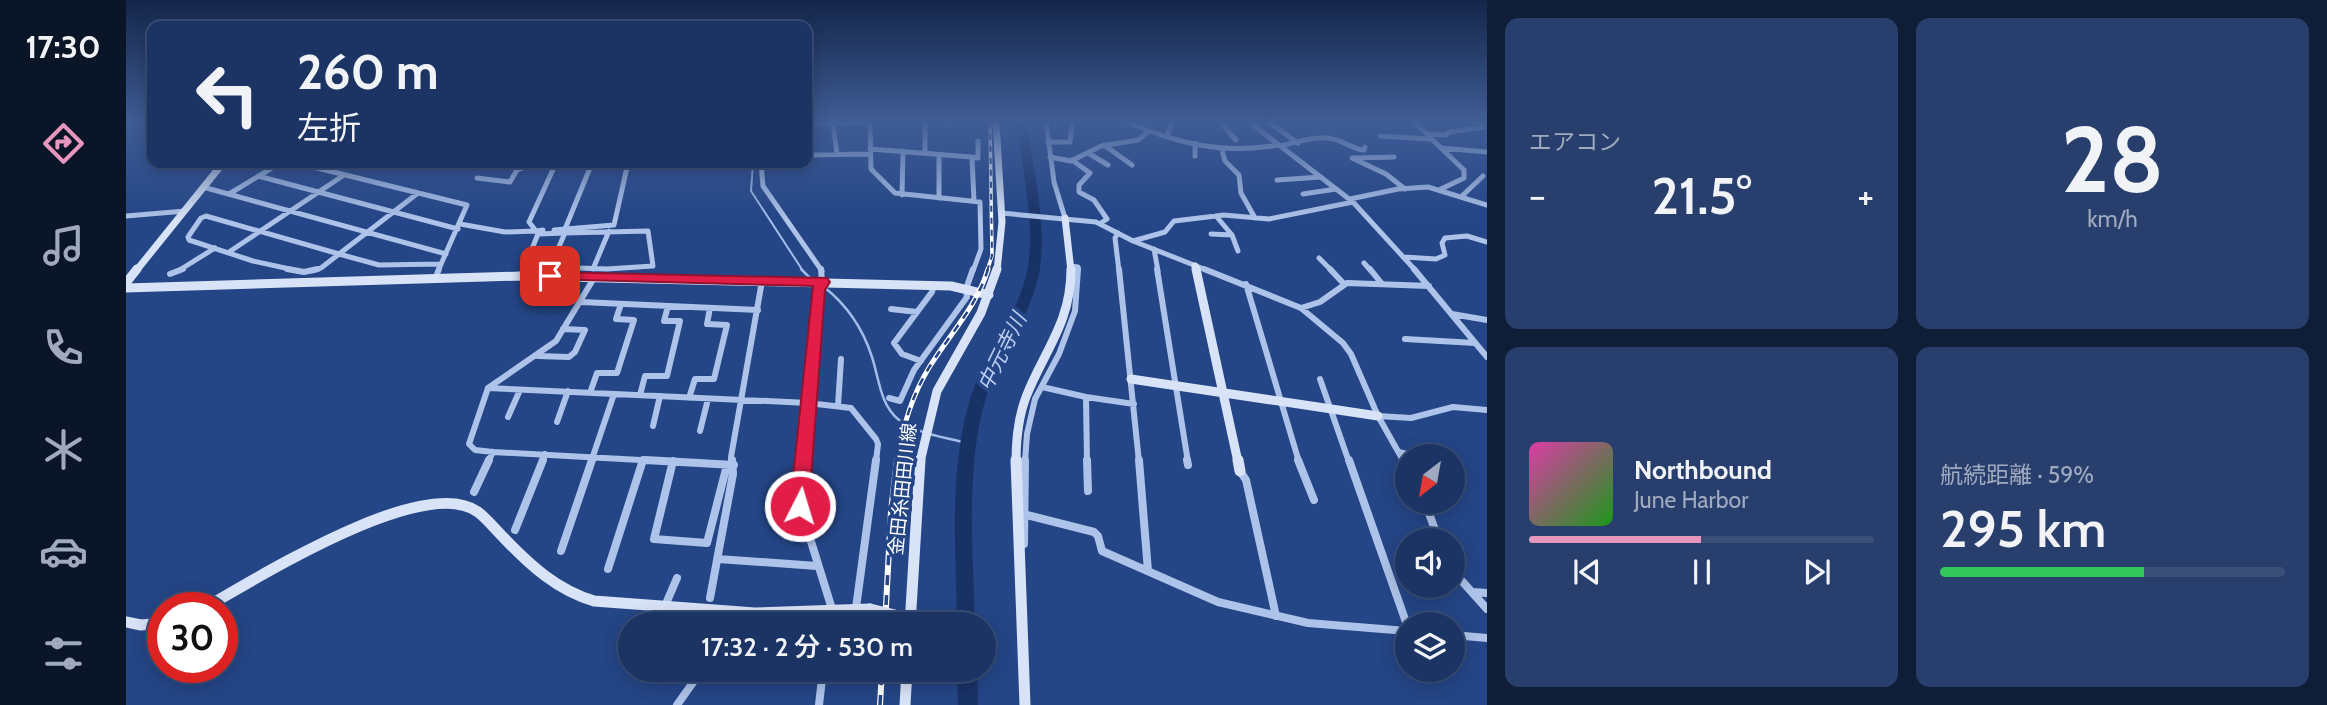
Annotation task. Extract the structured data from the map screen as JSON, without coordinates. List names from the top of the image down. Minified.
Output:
{"streets":{"street":["金田糸田田川線"]},"water":["中元寺川"],"north":"bottom left","page":{"tabs":"17:30","tile":["エアコン",["28","km/h"],["航続距離 · 59%","295 km"]],"turn":["260 m","左折"],"heat":["−","21.5°","+"],"song":["Northbound","June Harbor"],"limit":"30","trip":"17:32 · 2 分 · 530 m"}}
